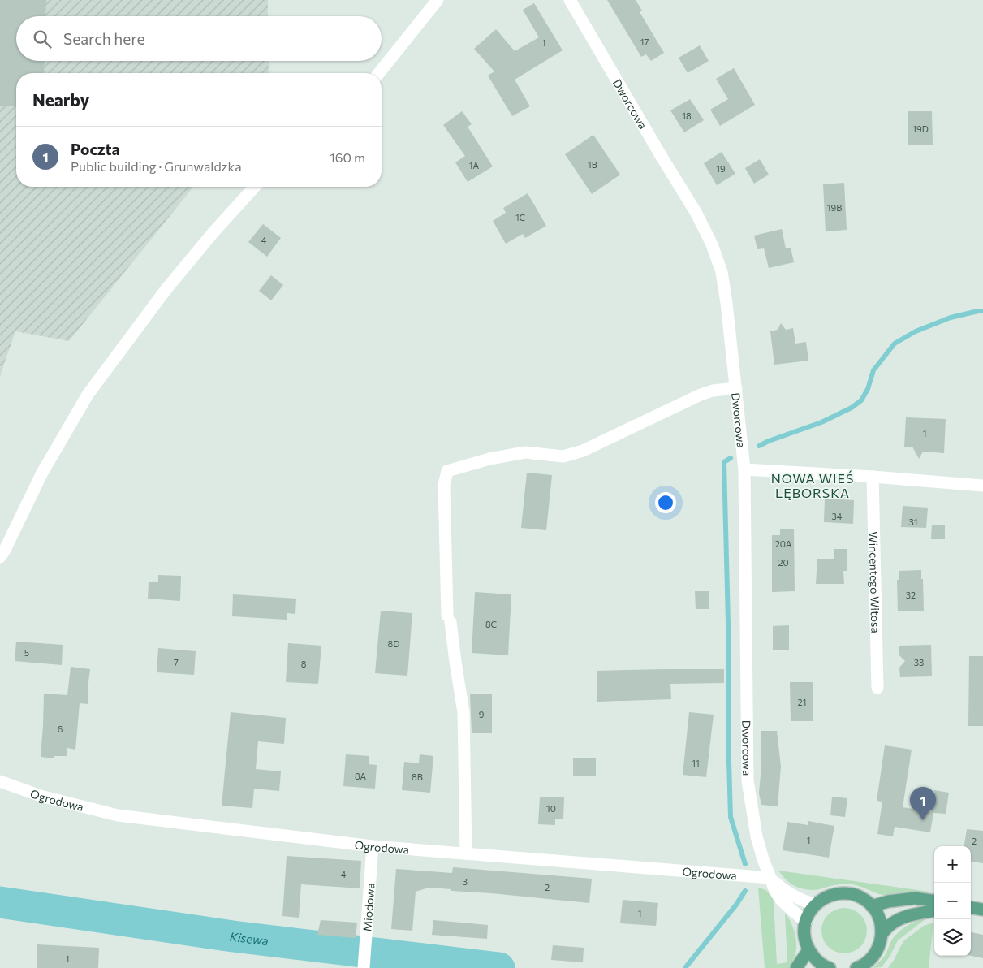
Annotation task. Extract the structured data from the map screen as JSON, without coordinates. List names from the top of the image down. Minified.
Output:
{"streets":{"street":["Dworcowa","Wincentego Witosa","Ogrodowa","Miodowa"]},"crossings":[["Dworcowa","Ogrodowa"],["Ogrodowa","Miodowa"]],"districts":["NOWA WIEŚ LĘBORSKA"],"water":["Kisewa"],"house_numbers":["17","1","18","19D","1B","1A","19","19B","1C","4","1","34","31","20A","20","32","8C","8D","5","7","33","8","21","9","6","11","8A","8B","10","1","2","4","3","2","1","1"],"page":{"search":"Search here","heading":"Nearby","list":[{"mark":"1","name":"Poczta","note":"Public building · Grunwaldzka","value":"160 m"}],"pins":"1","map_buttons":["+","−"]}}
